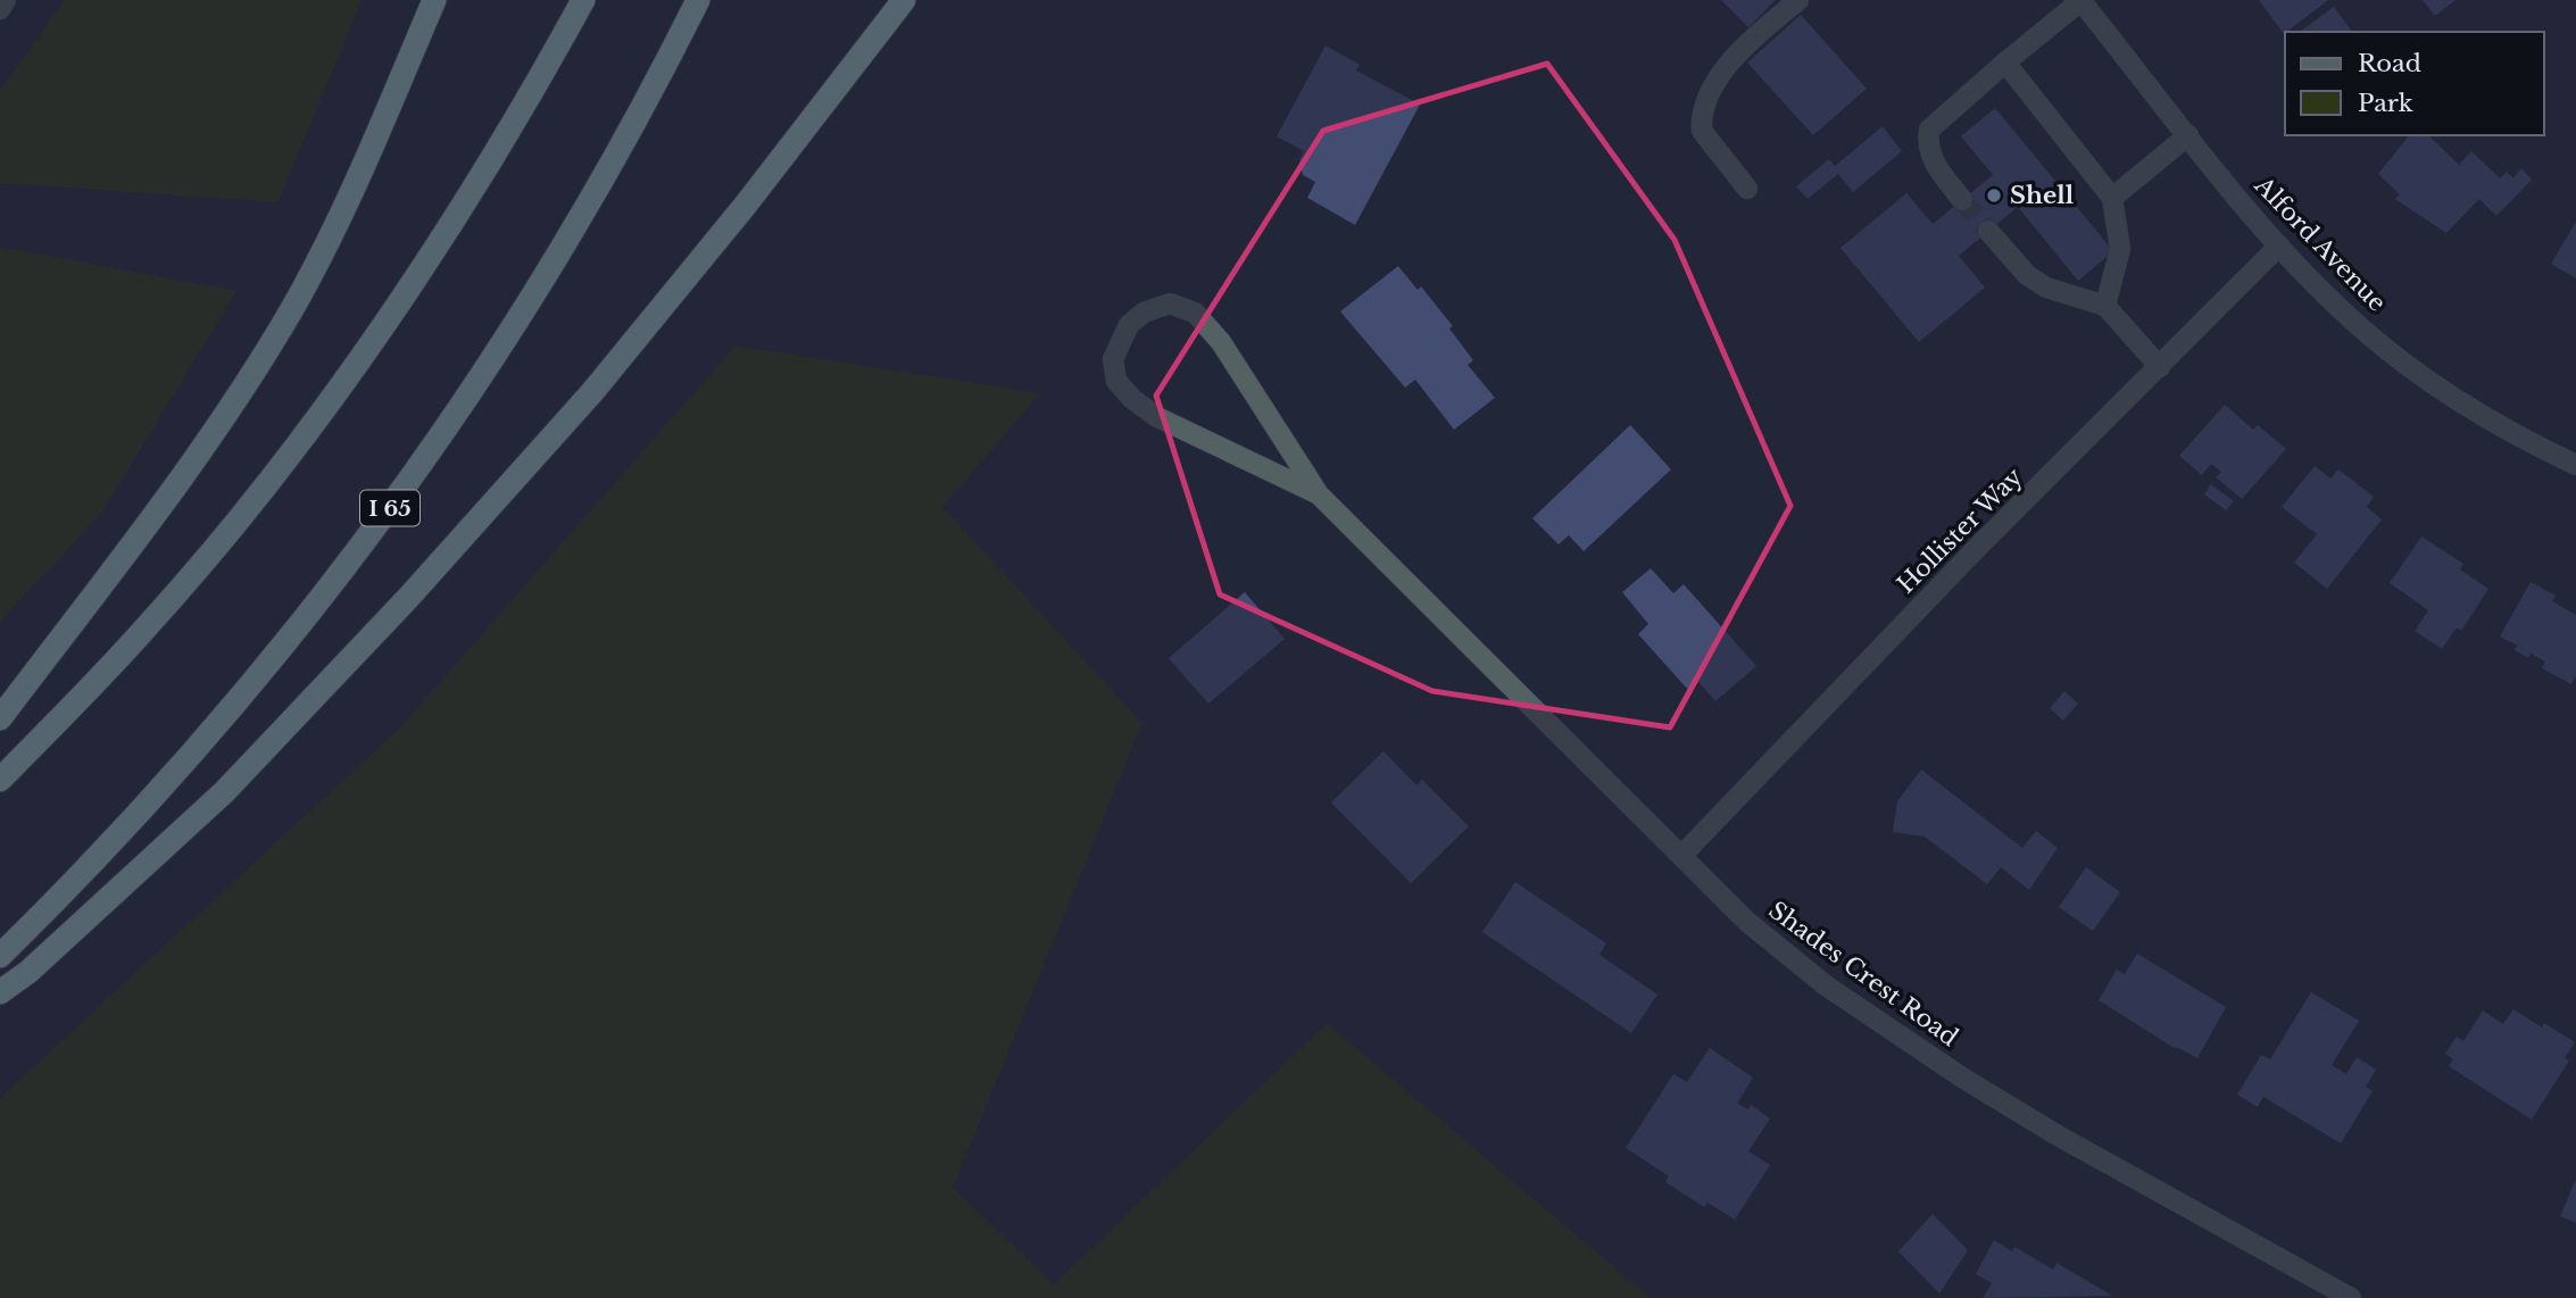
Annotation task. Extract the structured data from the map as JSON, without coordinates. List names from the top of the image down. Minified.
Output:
{"streets":{"highway":["I 65"],"street":["Alford Avenue","Hollister Way","Shades Crest Road"]},"crossings":[["Alford Avenue","Hollister Way"],["Hollister Way","Shades Crest Road"]],"places":["Shell"],"legend":["Road","Park"]}
